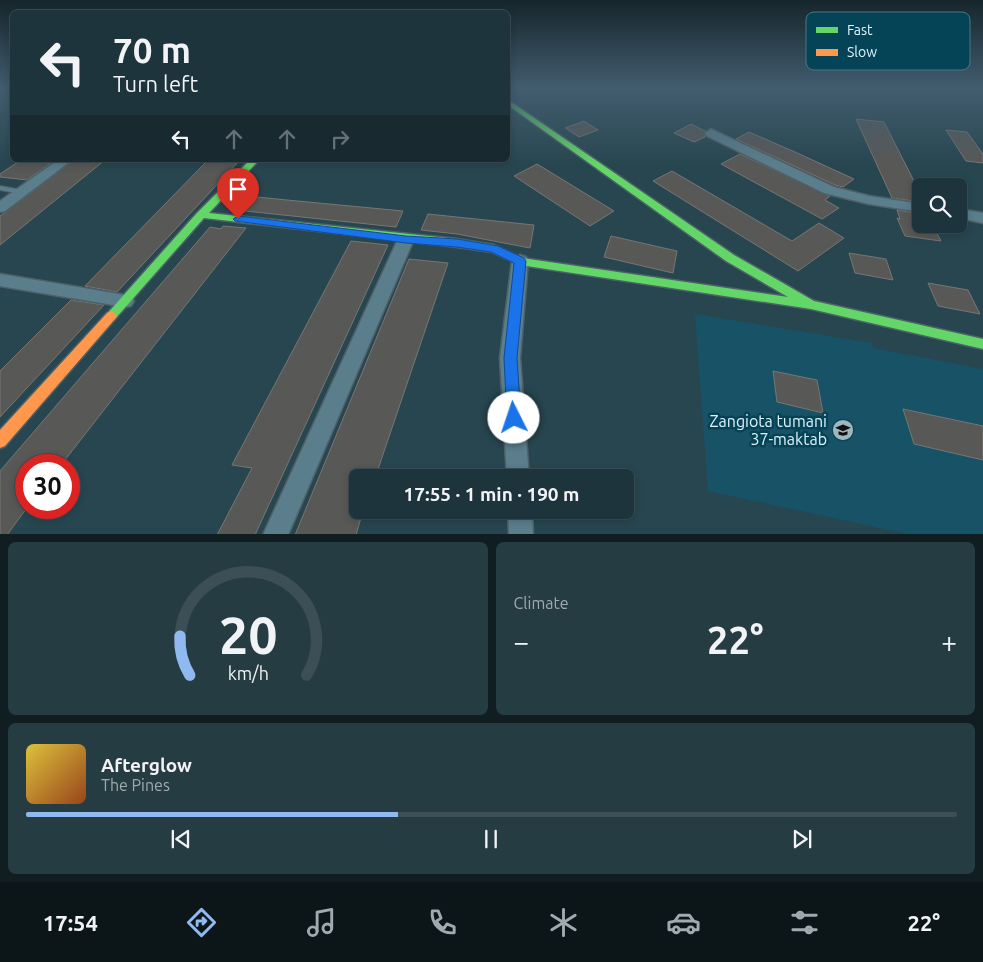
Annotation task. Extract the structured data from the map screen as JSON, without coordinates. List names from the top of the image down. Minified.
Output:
{"places":{"school or university":["Zangiota tumani 37-maktab"]},"legend":["Fast","Slow"],"page":{"turn":["70 m","Turn left"],"limit":"30","trip":"17:55 · 1 min · 190 m","tile":"Climate","heat":["−","22°","+"],"song":["Afterglow","The Pines"],"tabs":["17:54","22°"],"gauge":["20","km/h"]}}
